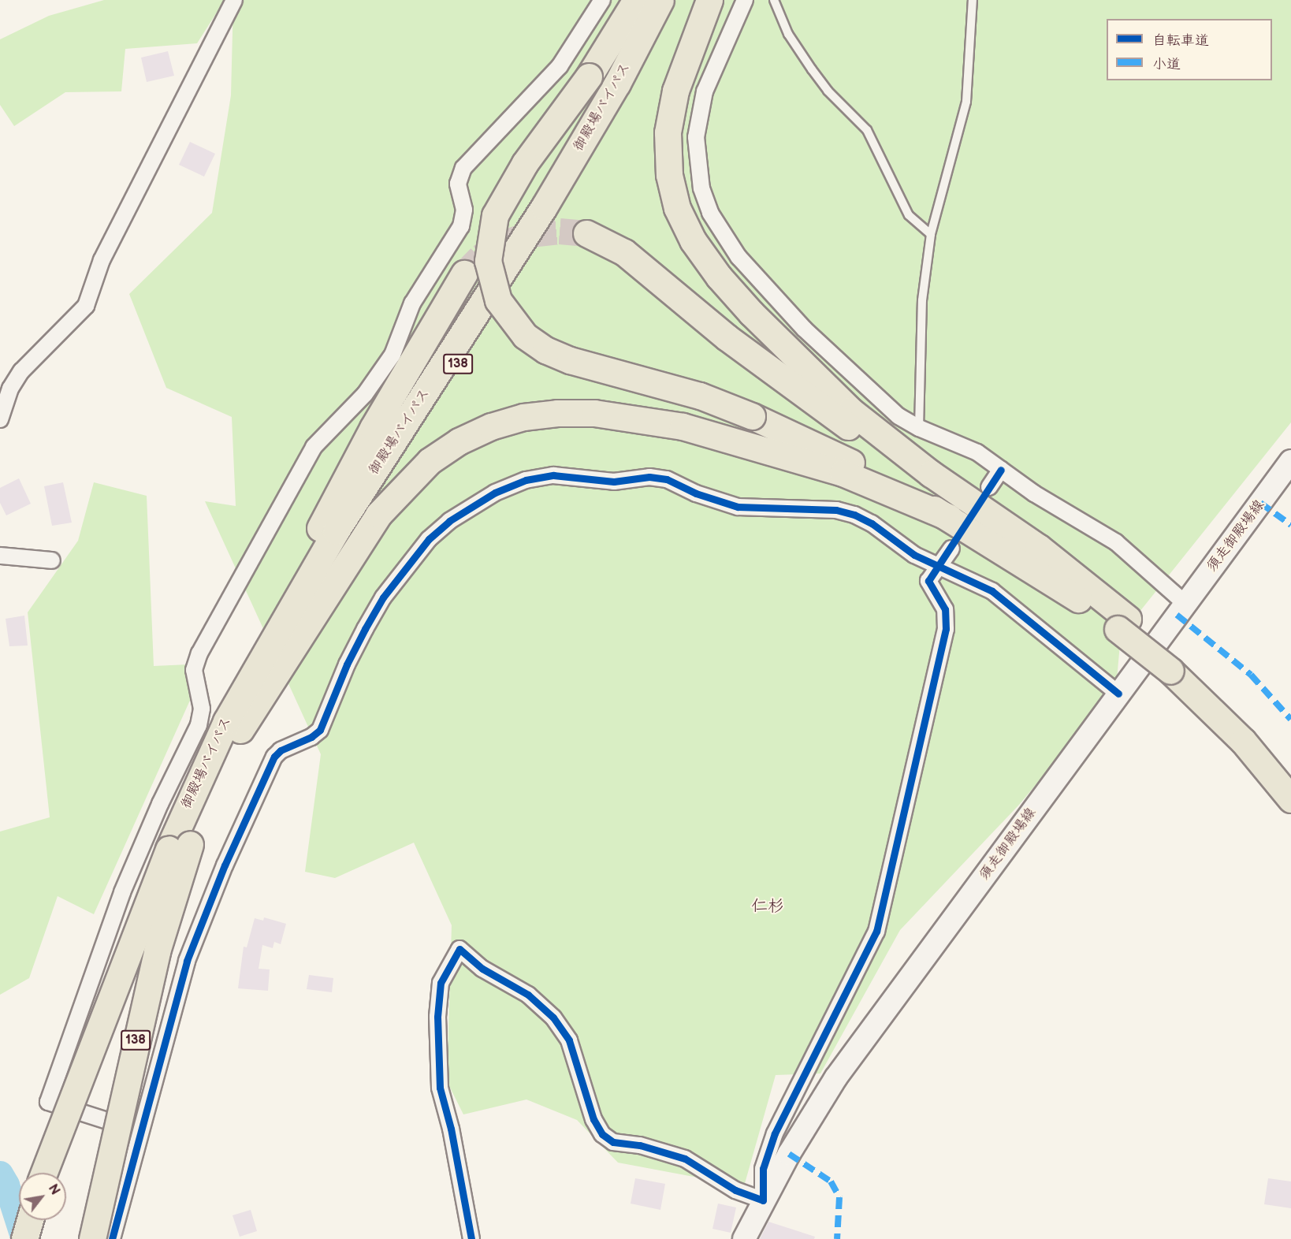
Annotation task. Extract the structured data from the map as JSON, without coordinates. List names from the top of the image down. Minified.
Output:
{"streets":{"highway":["御殿場バイパス","138"],"main road":["須走御殿場線"]},"crossings":[["御殿場バイパス","138"]],"districts":["仁杉"],"legend":["自転車道","小道"],"north":"top right"}
